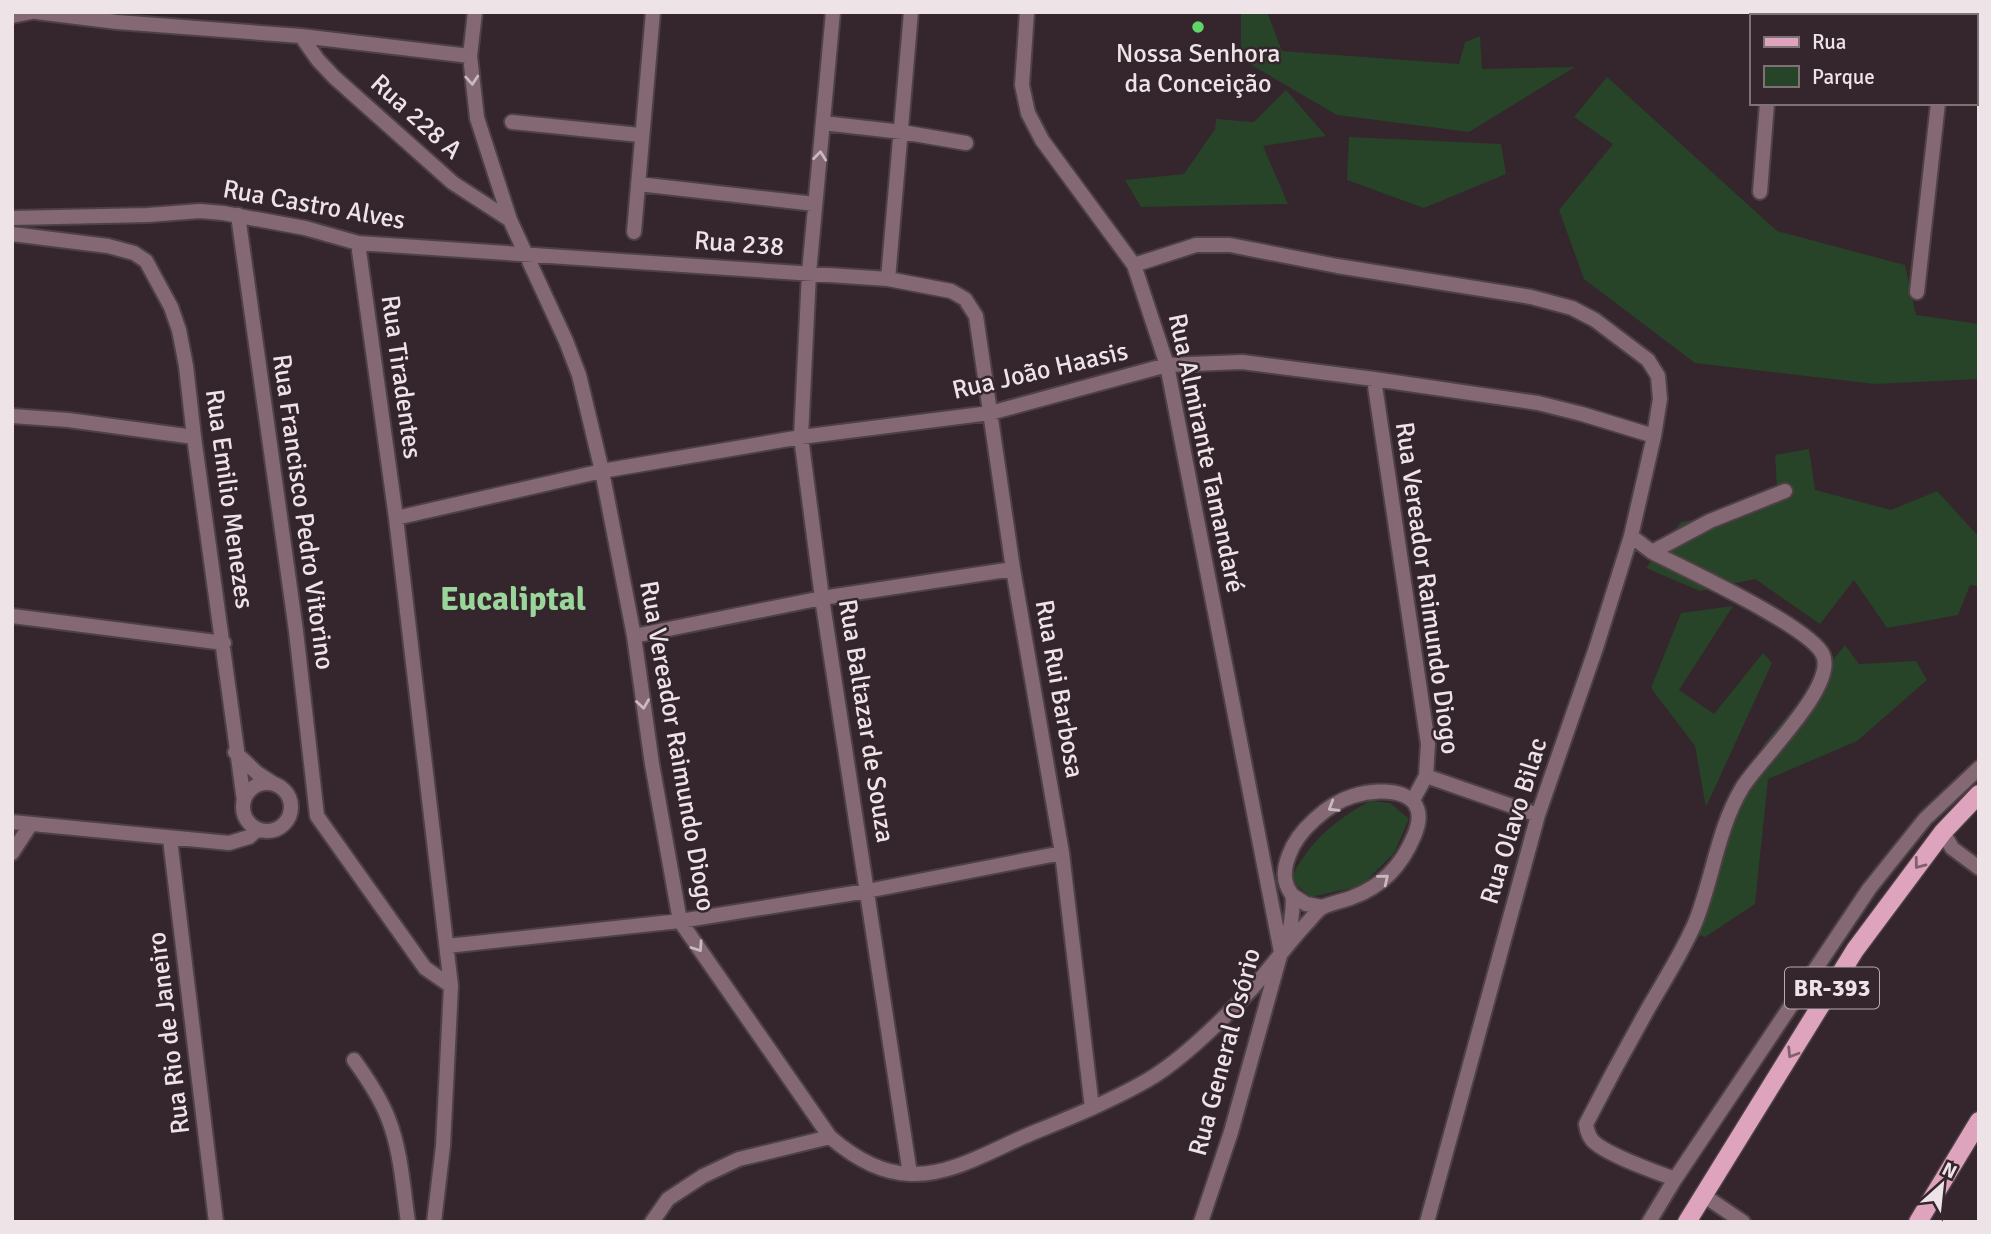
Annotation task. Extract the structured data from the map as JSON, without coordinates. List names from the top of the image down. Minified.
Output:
{"streets":{"main road":["BR-393"],"street":["Rua 228 A","Rua Castro Alves","Rua 238","Rua João Haasis","Rua Tiradentes","Rua Almirante Tamandaré","Rua Emilio Menezes","Rua Francisco Pedro Vitorino","Rua Vereador Raimundo Diogo","Rua Rui Barbosa","Rua Baltazar de Souza","Rua Olavo Bilac","Rua Rio de Janeiro","Rua General Osório"]},"crossings":[["Rua 228 A","Rua Vereador Raimundo Diogo"],["Rua Castro Alves","Rua 238"],["Rua Castro Alves","Rua Tiradentes"],["Rua Castro Alves","Rua Francisco Pedro Vitorino"],["Rua Castro Alves","Rua Vereador Raimundo Diogo"],["Rua 238","Rua Vereador Raimundo Diogo"],["Rua 238","Rua Rui Barbosa"],["Rua 238","Rua Baltazar de Souza"],["Rua João Haasis","Rua Tiradentes"],["Rua João Haasis","Rua Almirante Tamandaré"],["Rua João Haasis","Rua Vereador Raimundo Diogo"],["Rua João Haasis","Rua Rui Barbosa"],["Rua João Haasis","Rua Baltazar de Souza"],["Rua João Haasis","Rua Olavo Bilac"],["Rua Almirante Tamandaré","Rua Olavo Bilac"],["Rua Almirante Tamandaré","Rua General Osório"],["Rua Vereador Raimundo Diogo","Rua Rui Barbosa"],["Rua Vereador Raimundo Diogo","Rua Baltazar de Souza"],["Rua Vereador Raimundo Diogo","Rua General Osório"]],"districts":["Eucaliptal"],"places":["Nossa Senhora da Conceição"],"legend":["Rua","Parque"],"north":"top right"}
